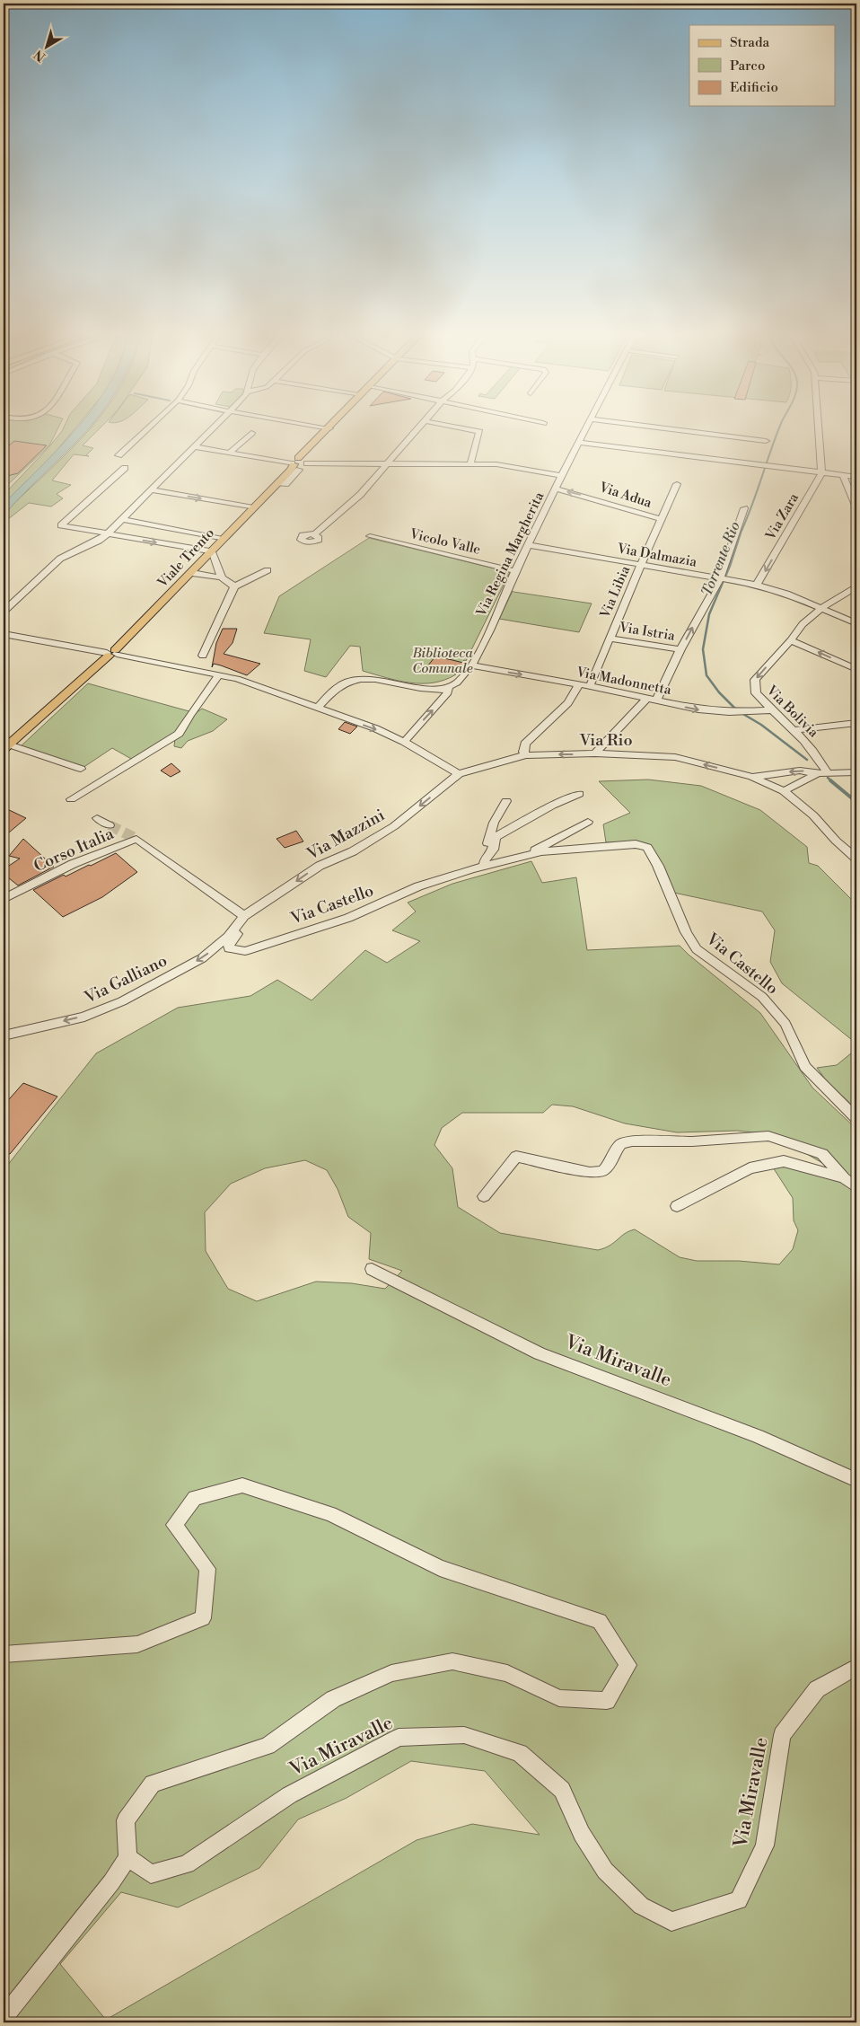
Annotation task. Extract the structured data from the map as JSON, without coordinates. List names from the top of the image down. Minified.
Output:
{"streets":{"main road":["Viale Trento"],"street":["Via Adua","Via Zara","Vicolo Valle","Via Regina Margherita","Via Dalmazia","Via Libia","Via Istria","Via Madonnetta","Via Bolivia","Via Rio","Via Mazzini","Corso Italia","Via Castello","Via Galliano","Via Miravalle"]},"crossings":[["Via Adua","Via Regina Margherita"],["Via Adua","Via Libia"],["Via Zara","Via Dalmazia"],["Vicolo Valle","Via Regina Margherita"],["Via Regina Margherita","Via Dalmazia"],["Via Regina Margherita","Via Madonnetta"],["Via Dalmazia","Via Libia"],["Via Dalmazia","Via Bolivia"],["Via Libia","Via Istria"],["Via Libia","Via Madonnetta"],["Via Madonnetta","Via Bolivia"],["Via Rio","Via Mazzini"],["Via Mazzini","Corso Italia"],["Via Mazzini","Via Castello"],["Via Mazzini","Via Galliano"],["Corso Italia","Via Castello"],["Corso Italia","Via Galliano"],["Via Castello","Via Galliano"]],"one_way":["Via Madonnetta","Via Rio","Via Mazzini","Via Galliano"],"water":["Torrente Rio"],"parks":["Biblioteca Comunale"],"legend":["Strada","Parco","Edificio"],"north":"bottom left"}
